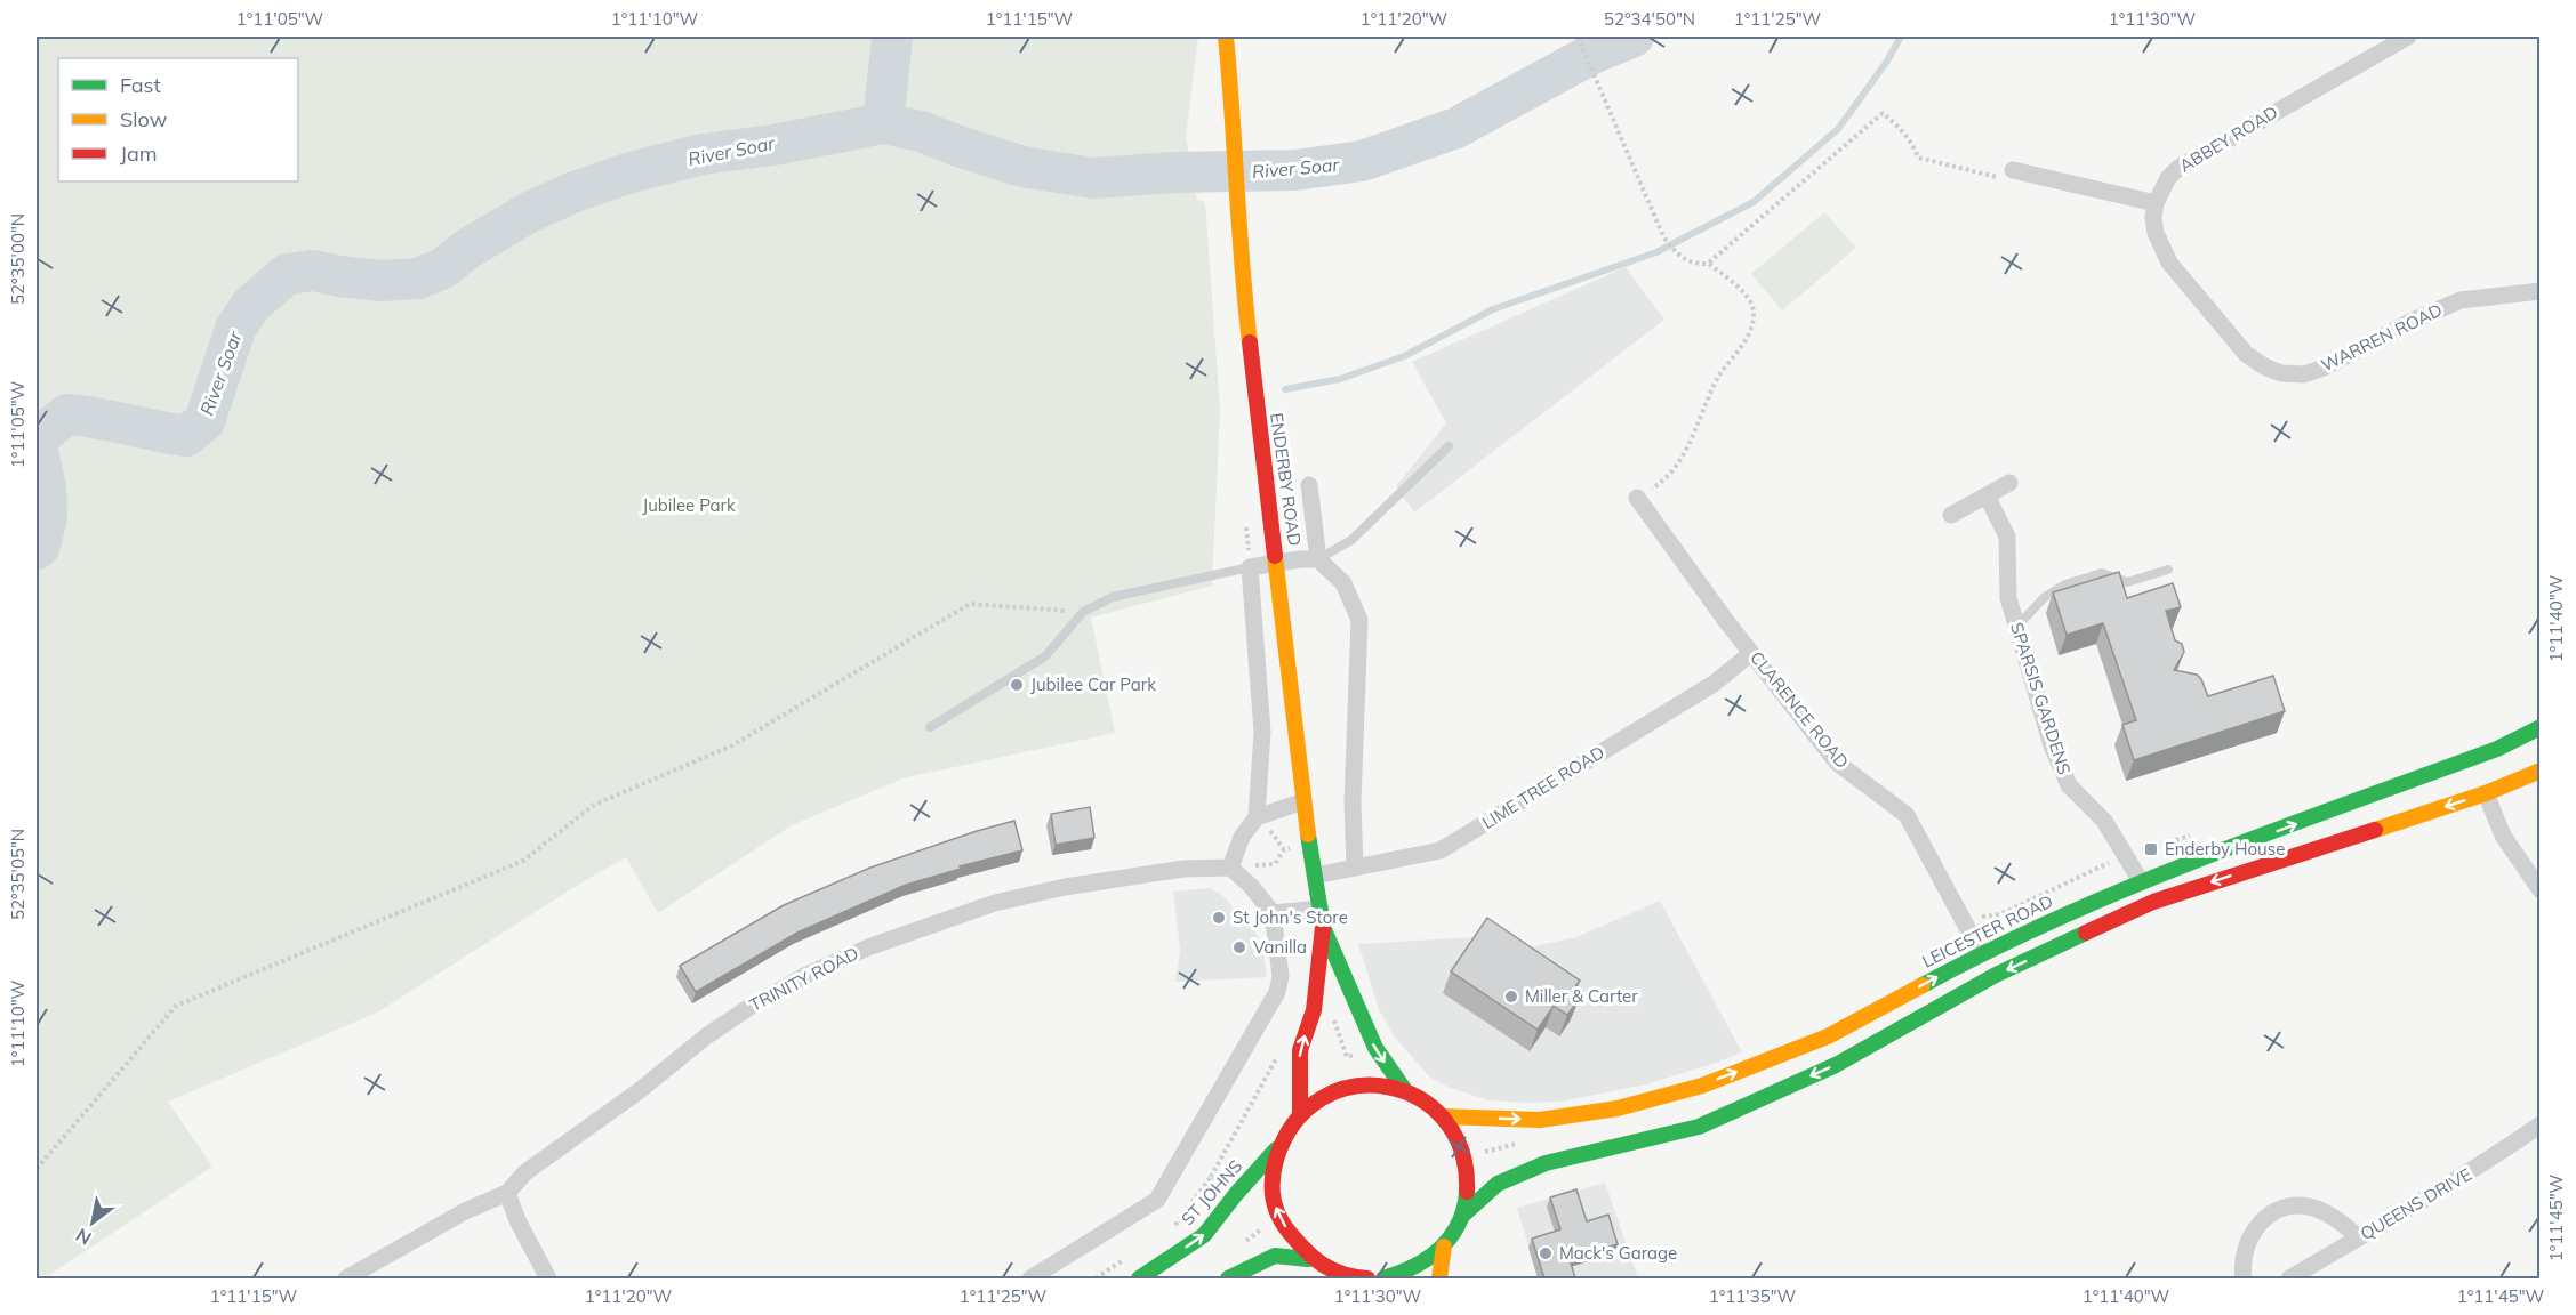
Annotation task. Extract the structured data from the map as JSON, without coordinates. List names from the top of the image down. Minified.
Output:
{"streets":{"main road":["ENDERBY ROAD","LEICESTER ROAD","ST JOHNS"],"street":["ABBEY ROAD","WARREN ROAD","SPARSIS GARDENS","CLARENCE ROAD","LIME TREE ROAD","TRINITY ROAD","QUEENS DRIVE"]},"crossings":[["ABBEY ROAD","WARREN ROAD"],["ENDERBY ROAD","LIME TREE ROAD"],["SPARSIS GARDENS","LEICESTER ROAD"],["CLARENCE ROAD","LIME TREE ROAD"],["CLARENCE ROAD","LEICESTER ROAD"]],"one_way":["ST JOHNS"],"water":["River Soar"],"parks":["Jubilee Park"],"places":{"other":["Jubilee Car Park","St John's Store","Vanilla","Miller & Carter","Mack's Garage"],"transit":["Enderby House"]},"legend":["Fast","Slow","Jam"],"north":"bottom left","coordinates":["1°11'05\"W","1°11'10\"W","1°11'15\"W","1°11'20\"W","52°34'50\"N","1°11'25\"W","1°11'30\"W","52°35'00\"N","1°11'40\"W","52°35'05\"N","1°11'45\"W","1°11'35\"W"]}
